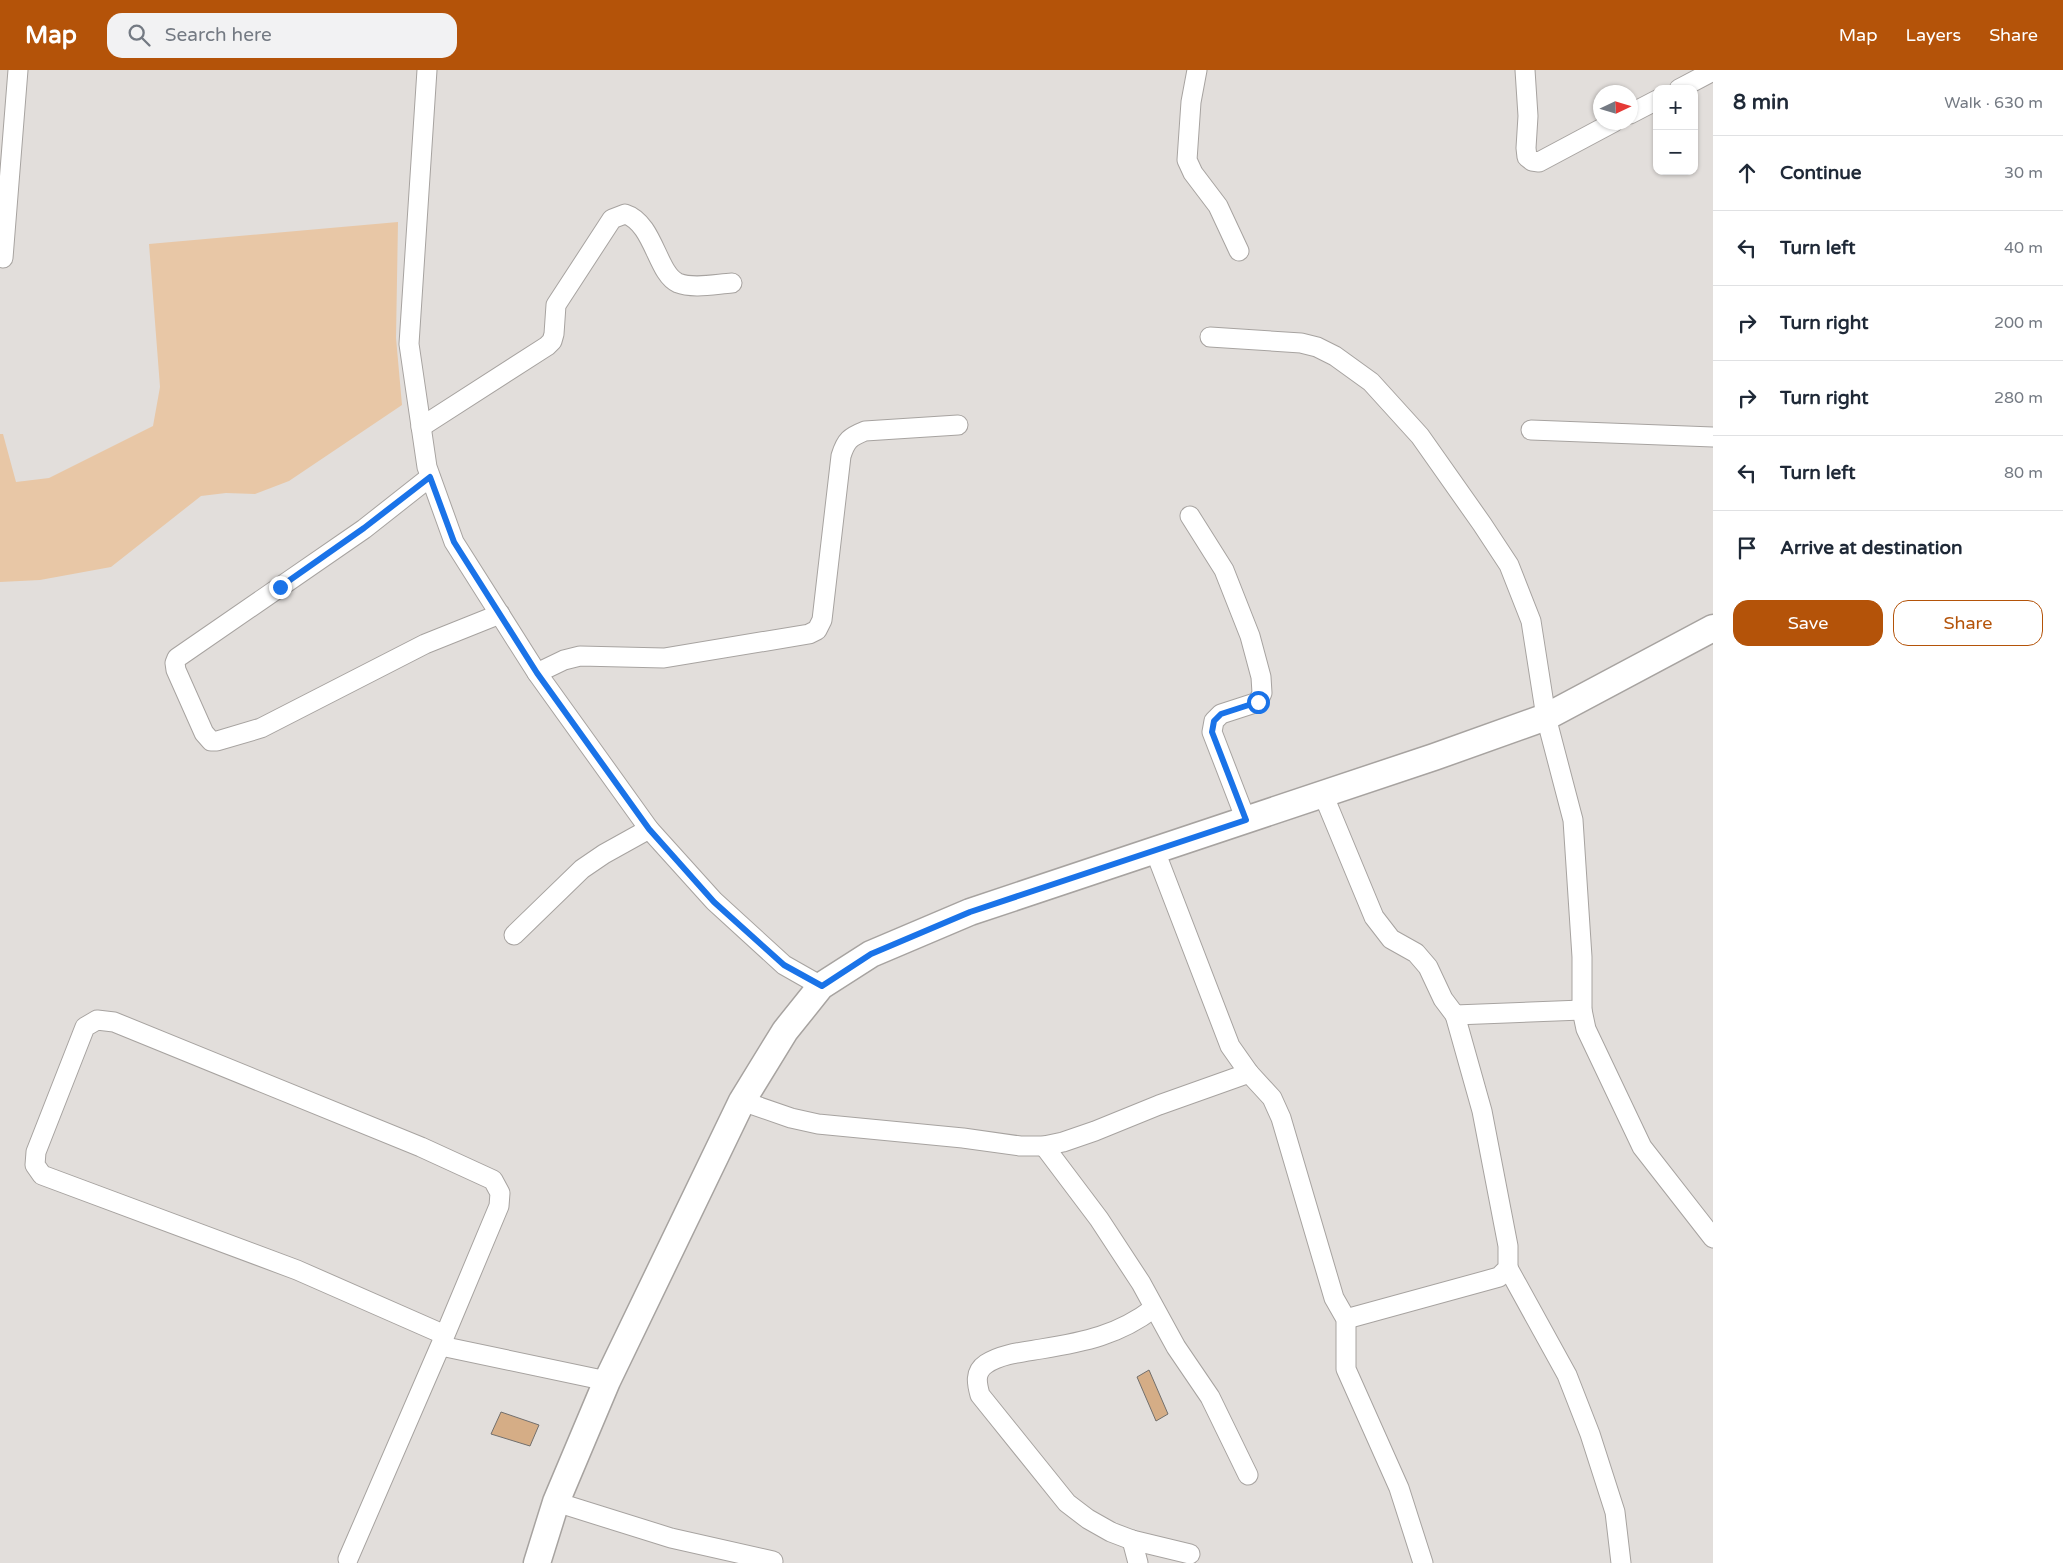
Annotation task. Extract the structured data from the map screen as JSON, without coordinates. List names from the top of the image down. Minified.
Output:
{"north":"right","page":{"header":"Map","search":"Search here","nav":["Map","Layers","Share"],"heading":["8 min","Walk · 630 m"],"map_buttons":["+","−"],"list":[["Continue","30 m"],["Turn left","40 m"],["Turn right","200 m"],["Turn right","280 m"],["Turn left","80 m"],"Arrive at destination"],"buttons":["Save","Share"]}}
